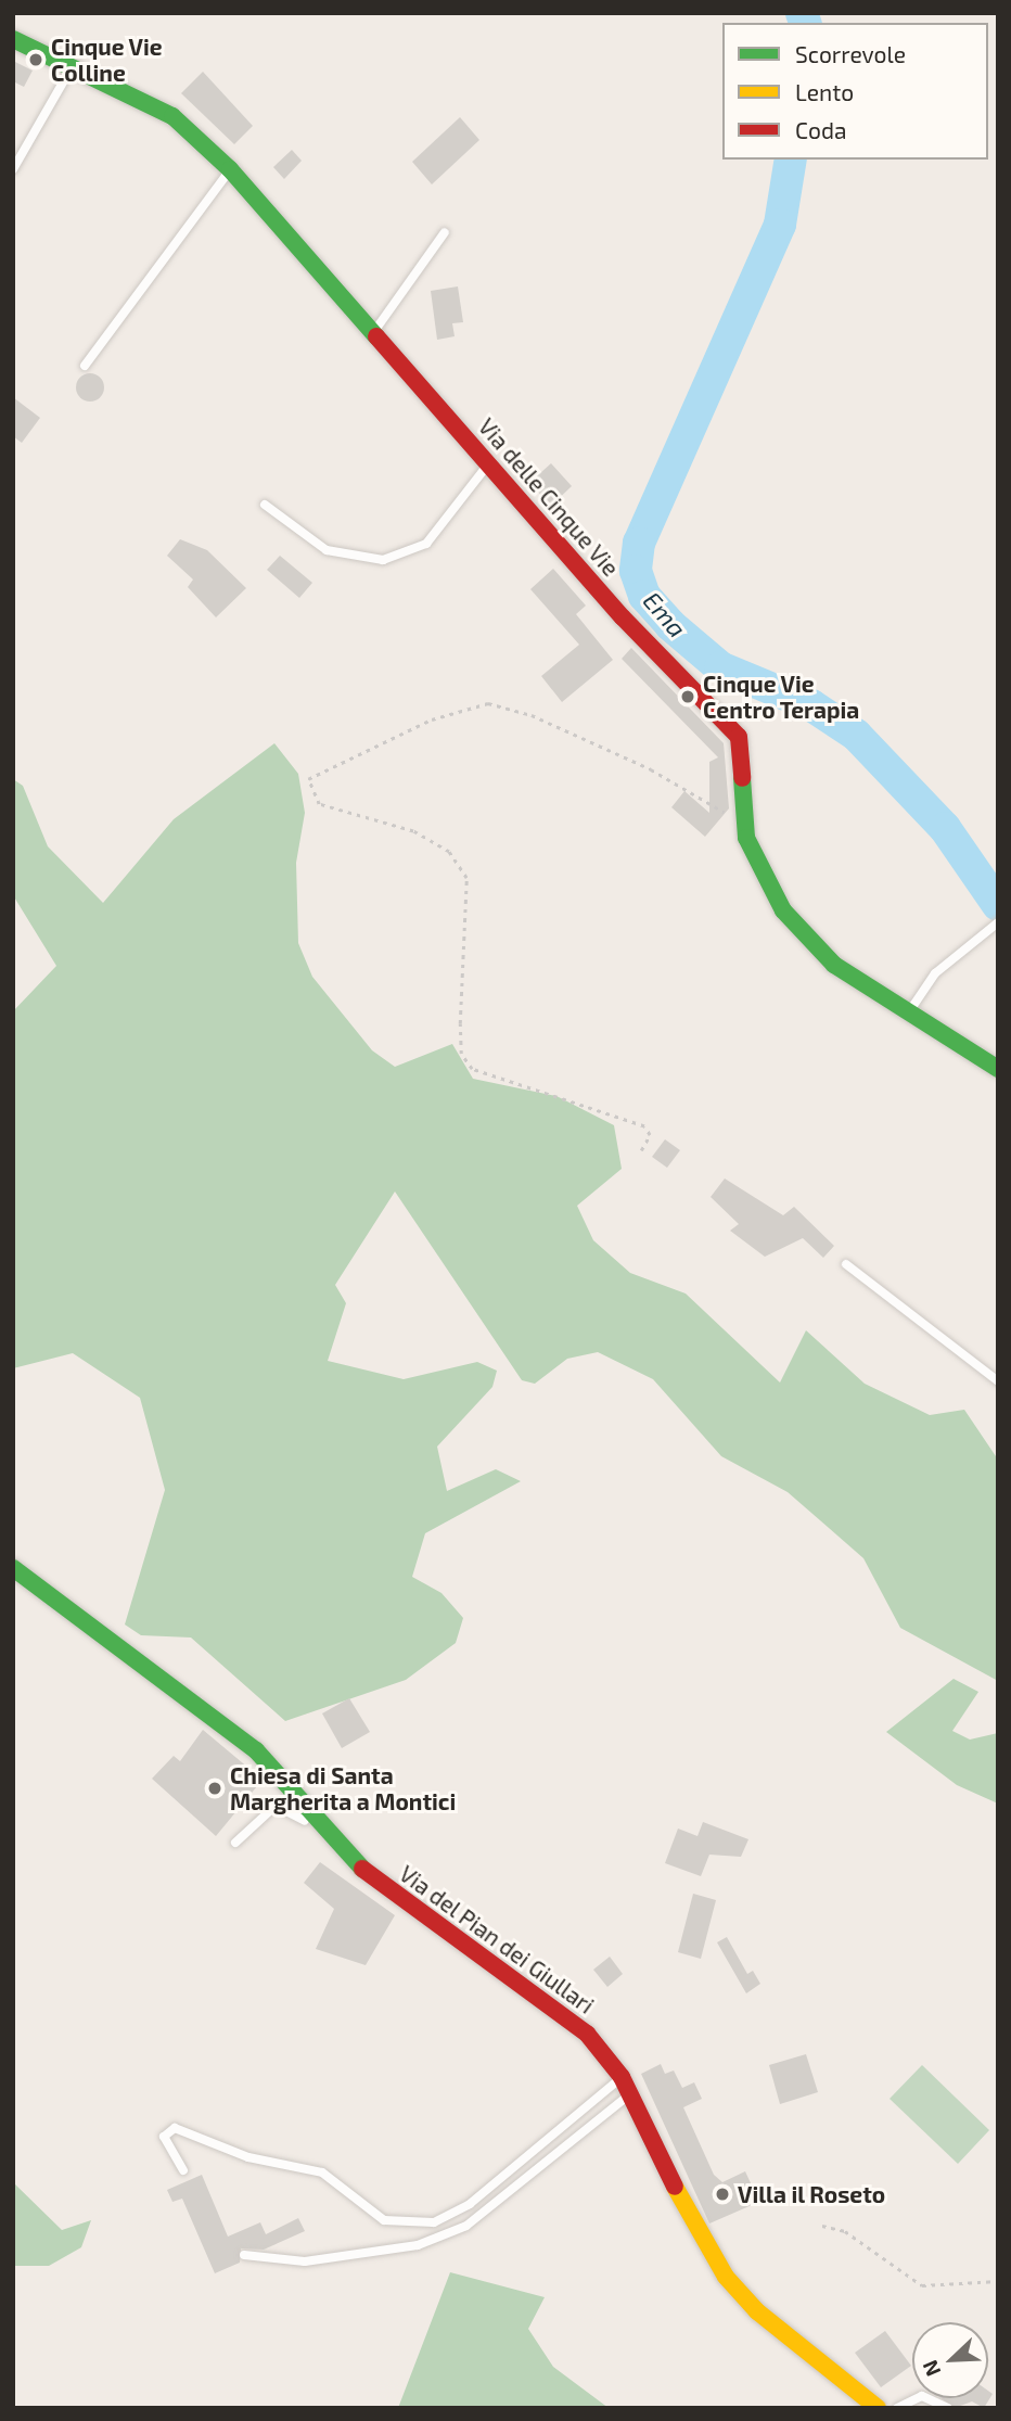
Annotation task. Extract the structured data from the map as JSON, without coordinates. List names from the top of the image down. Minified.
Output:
{"streets":{"street":["Via delle Cinque Vie","Via del Pian dei Giullari"]},"water":["Ema"],"places":["Cinque Vie Colline","Cinque Vie Centro Terapia","Chiesa di Santa Margherita a Montici","Villa il Roseto"],"legend":["Scorrevole","Lento","Coda"],"north":"bottom left"}
